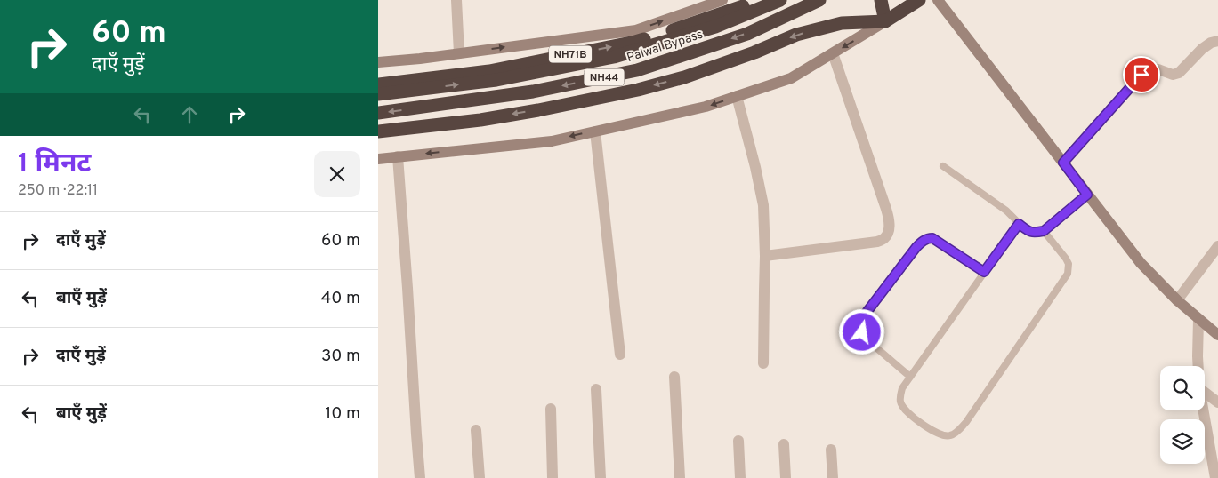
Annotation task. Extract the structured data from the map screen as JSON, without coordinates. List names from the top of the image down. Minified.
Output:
{"streets":{"highway":["Palwal Bypass","NH71B","NH44"]},"page":{"turn":["60 m","दाएँ मुड़ें"],"heading":["1 मिनट","250 m · 22:11"],"list":[{"name":"दाएँ मुड़ें","value":"60 m"},{"name":"बाएँ मुड़ें","value":"40 m"},{"name":"दाएँ मुड़ें","value":"30 m"},{"name":"बाएँ मुड़ें","value":"10 m"}]}}
